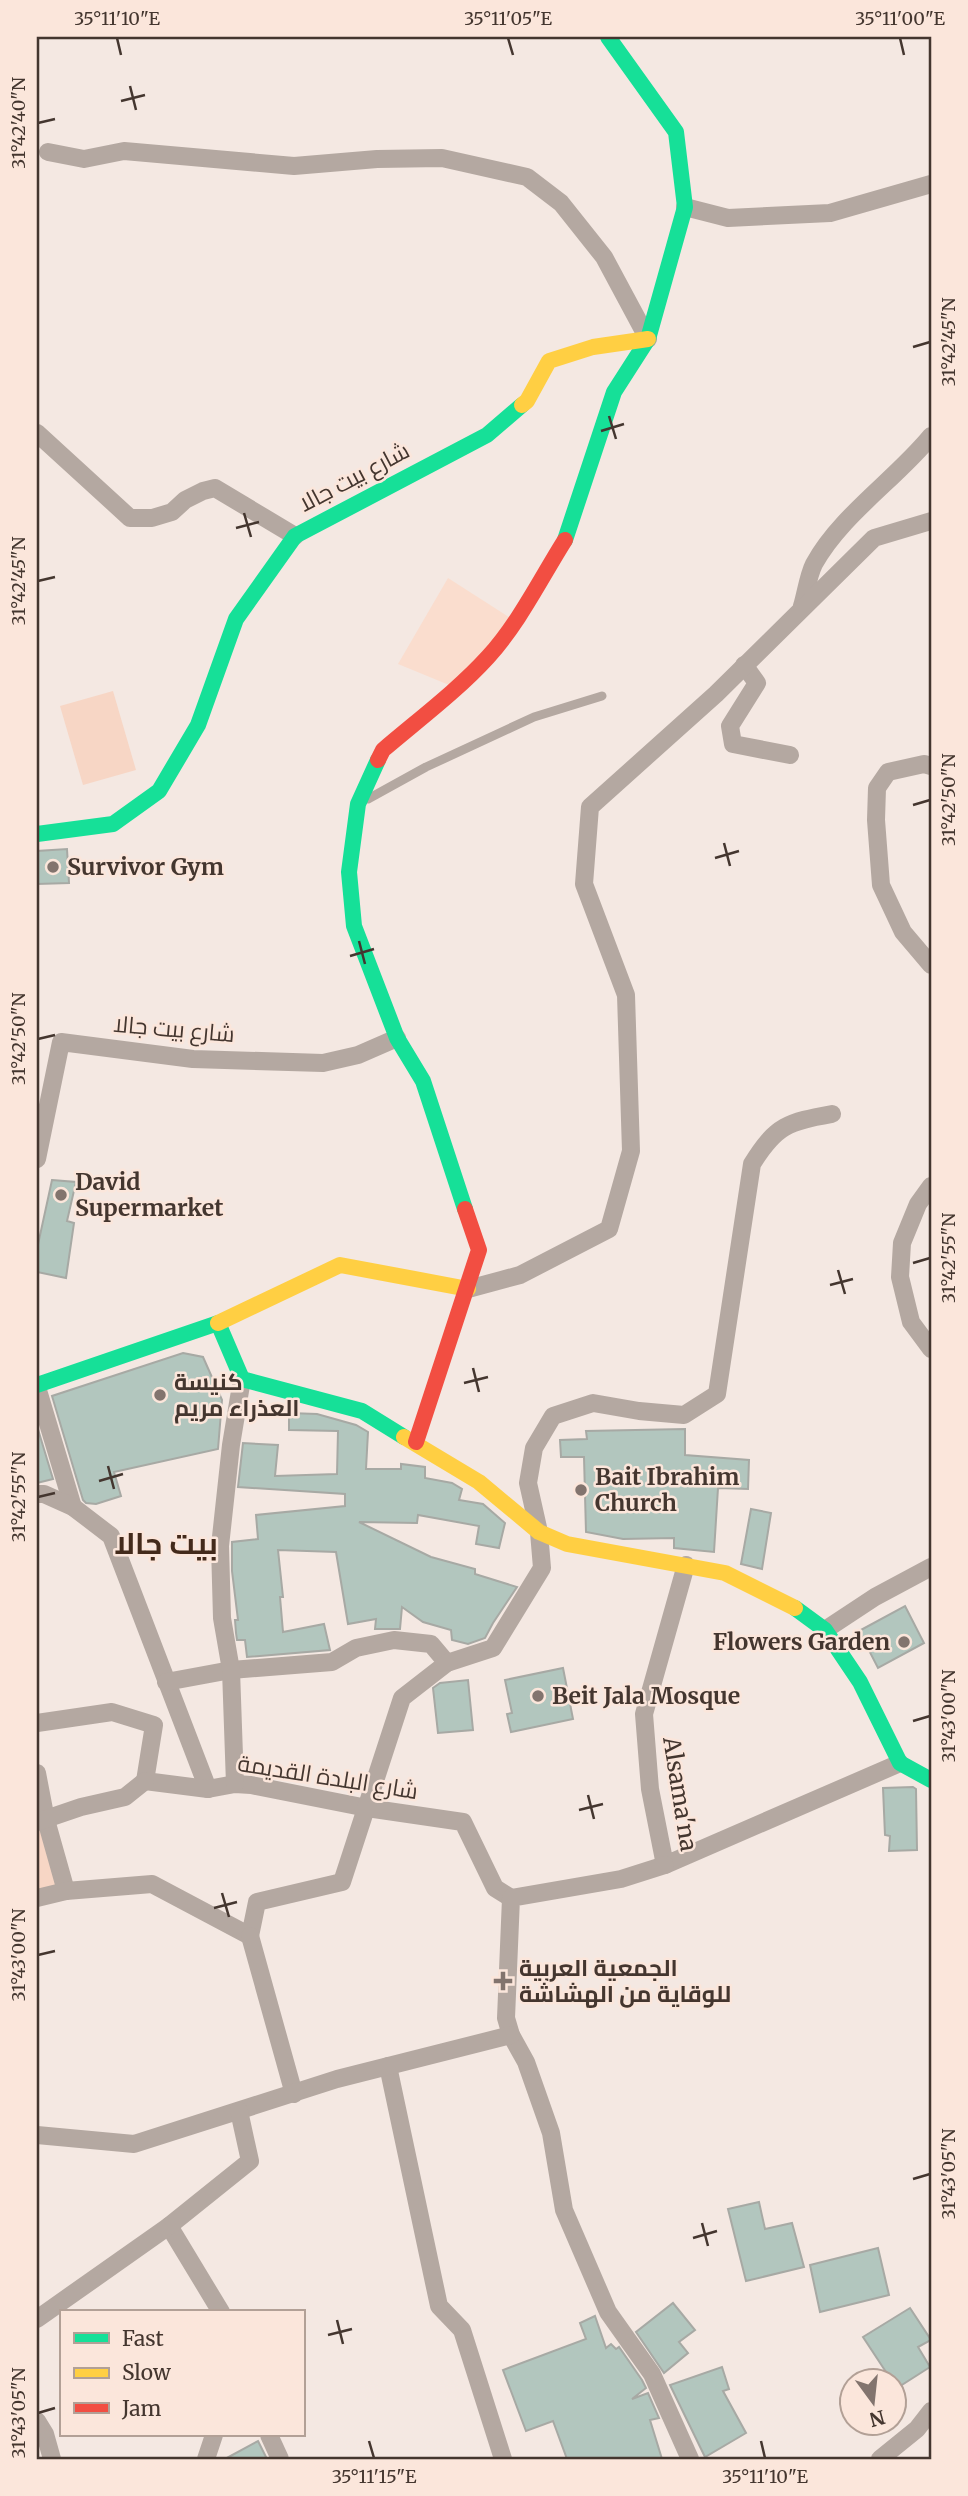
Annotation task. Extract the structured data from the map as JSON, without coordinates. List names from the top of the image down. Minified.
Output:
{"streets":{"street":["شارع بيت جالا","شارع البلدة القديمة","Alsama'na"]},"districts":["بيت جالا"],"places":{"other":["Survivor Gym","David Supermarket","كنيسة العذراء مريم","Bait Ibrahim Church","Flowers Garden","Beit Jala Mosque"],"health":["الجمعية العربية للوقاية من الهشاشة"]},"legend":["Fast","Slow","Jam"],"north":"bottom","coordinates":["35°11'10\"E","35°11'05\"E","35°11'00\"E","31°42'40\"N","31°42'45\"N","31°42'50\"N","31°42'55\"N","31°43'00\"N","31°43'05\"N","35°11'15\"E"]}
